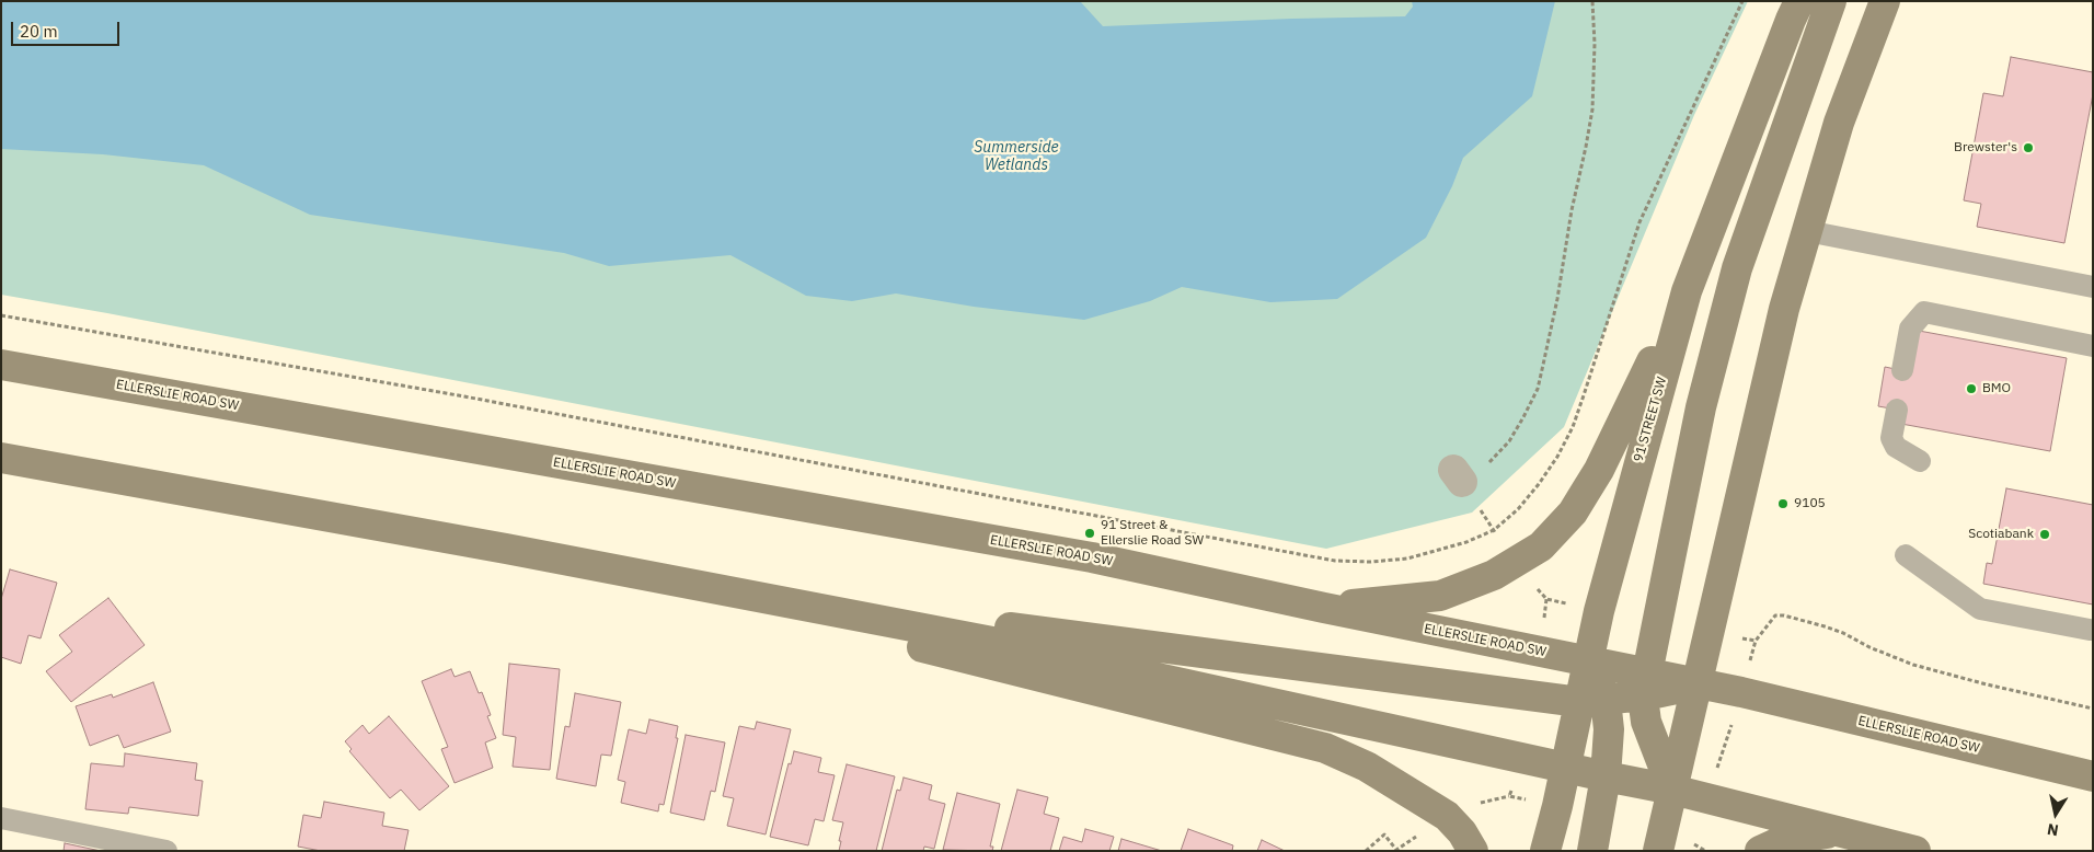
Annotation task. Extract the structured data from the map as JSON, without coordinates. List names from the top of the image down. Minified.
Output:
{"streets":{"main road":["ELLERSLIE ROAD SW","91 STREET SW"]},"crossings":[["ELLERSLIE ROAD SW","91 STREET SW"]],"water":["Summerside Wetlands"],"places":["Brewster's","BMO","9105","91 Street & Ellerslie Road SW","Scotiabank"],"scale_bar":"20 m","north":"bottom"}
